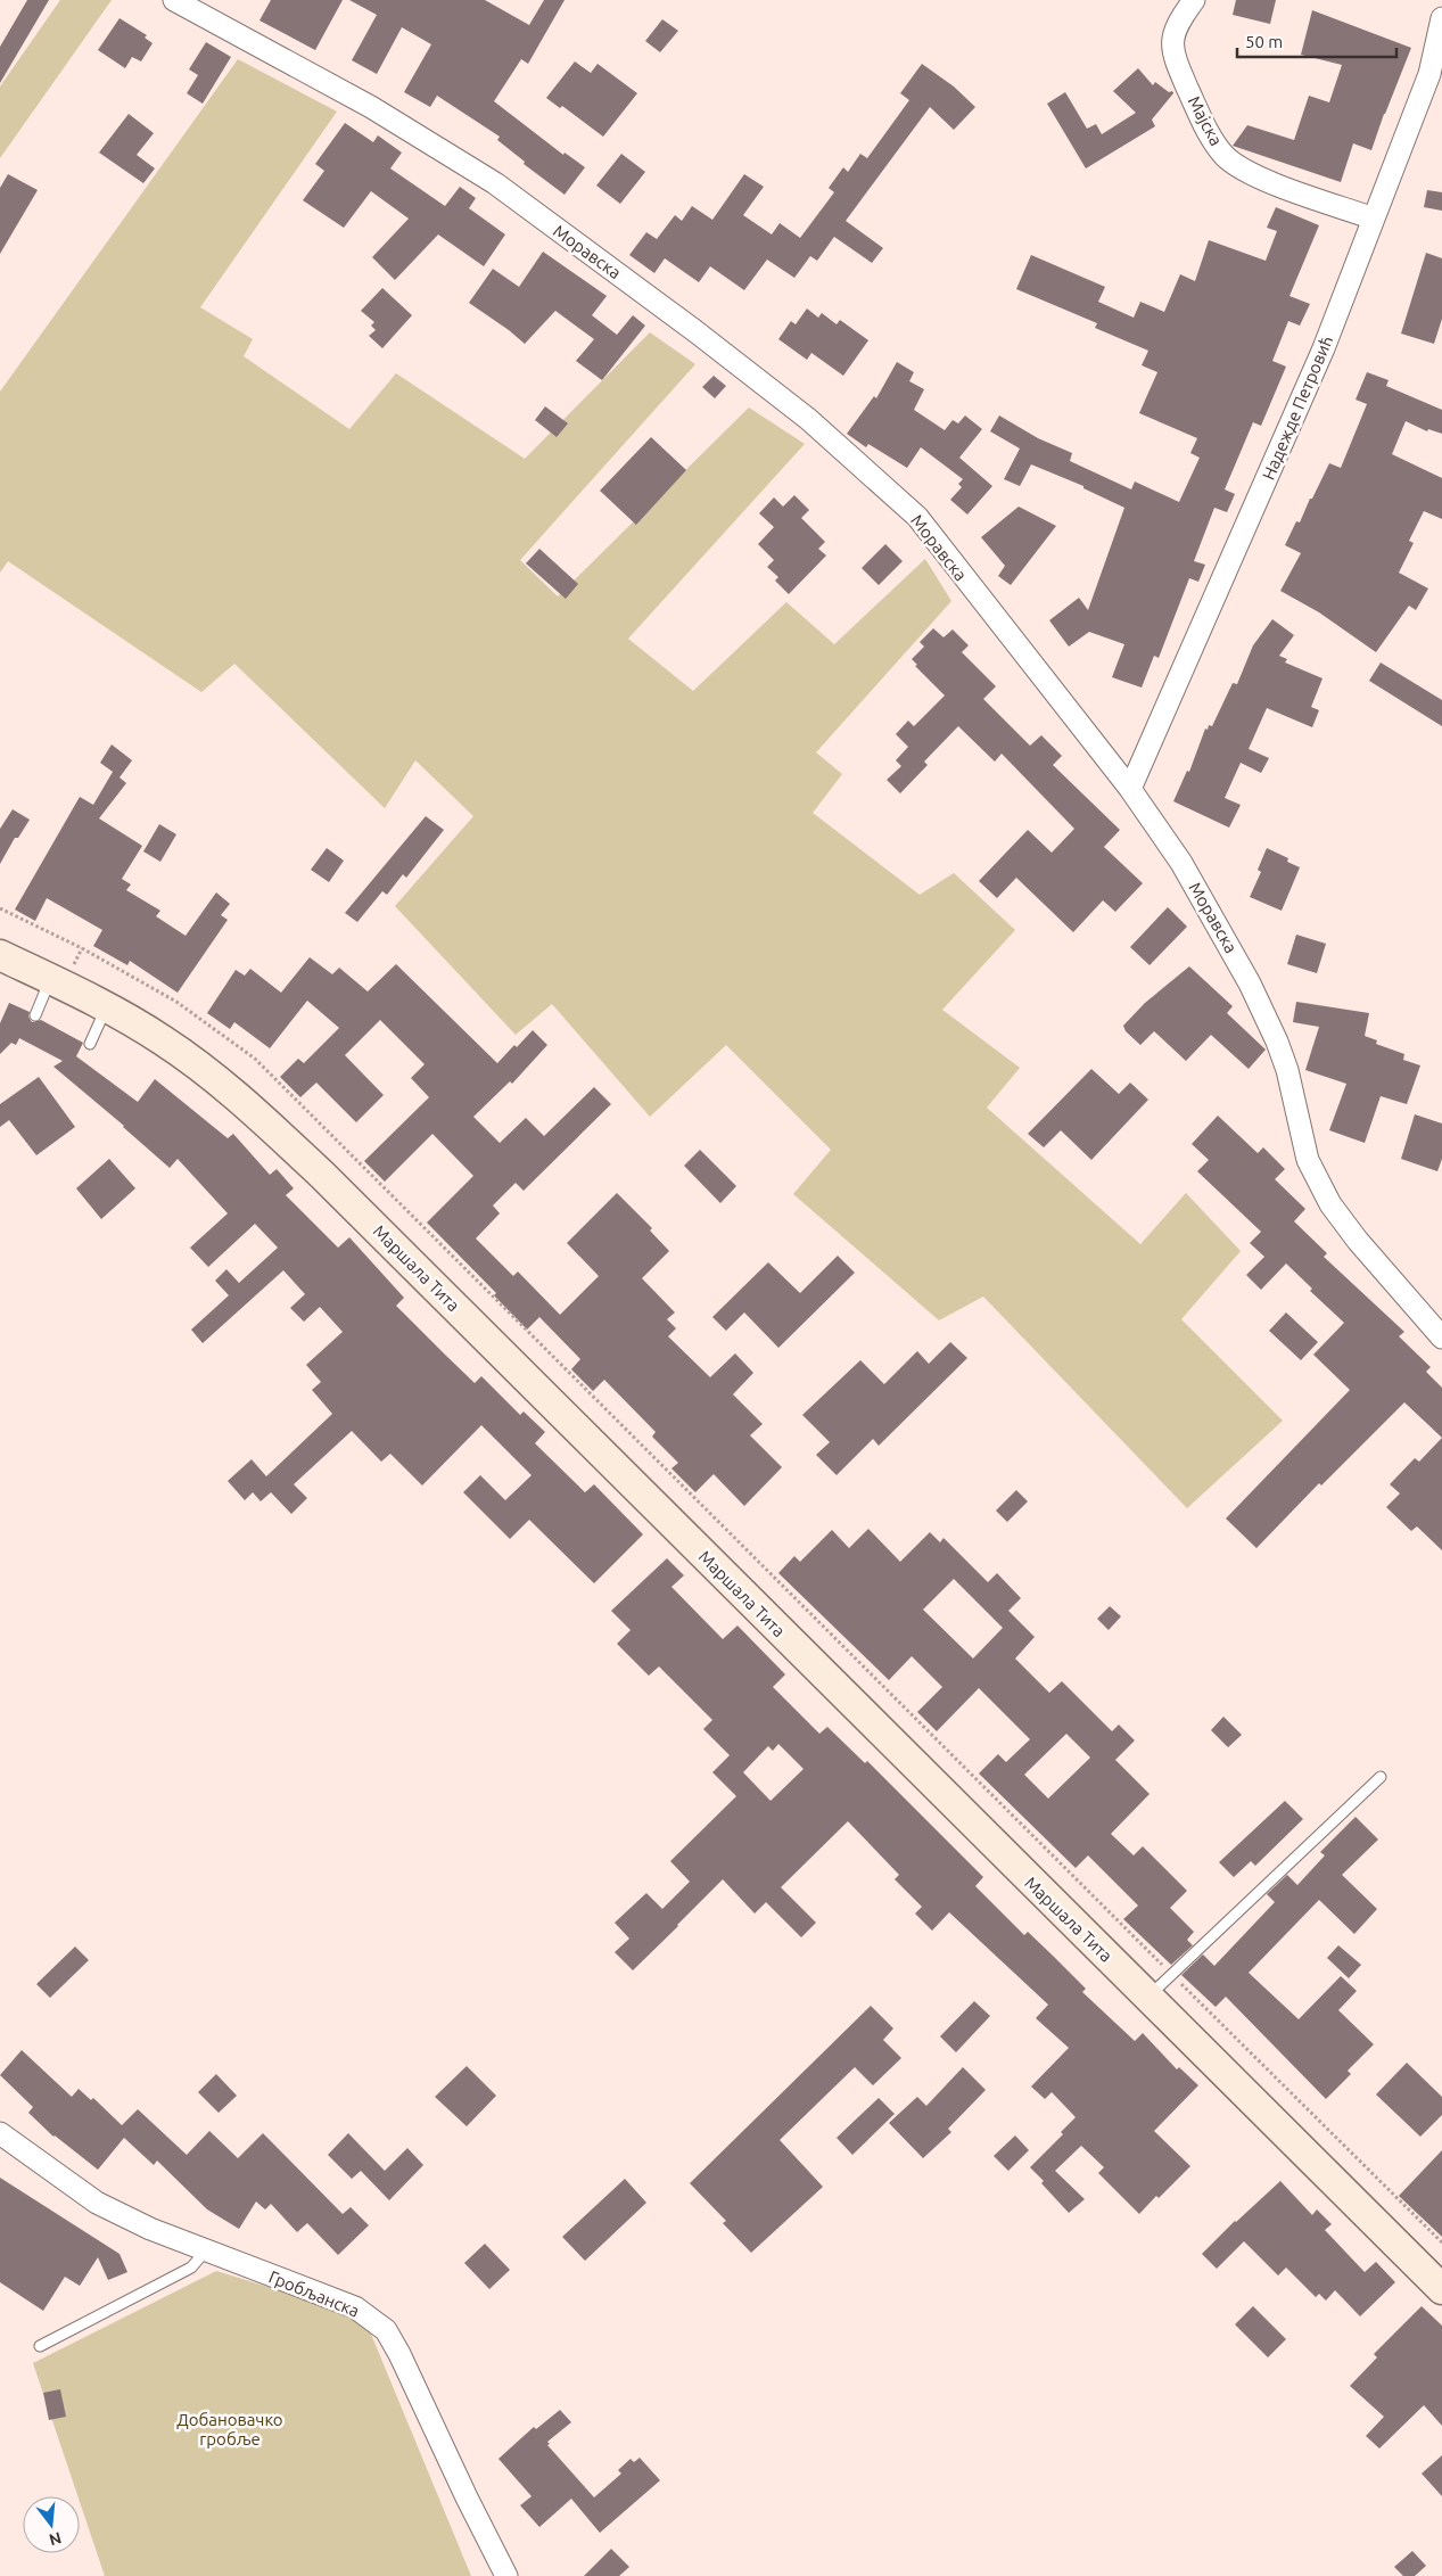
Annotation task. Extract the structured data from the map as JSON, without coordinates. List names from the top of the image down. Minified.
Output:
{"streets":{"main road":["Маршала Тита"],"street":["Мајска","Моравска","Надежде Петровић","Гробљанска"]},"crossings":[["Мајска","Надежде Петровић"],["Моравска","Надежде Петровић"]],"parks":["Добановачко гробље"],"scale_bar":"50 m","north":"bottom"}
